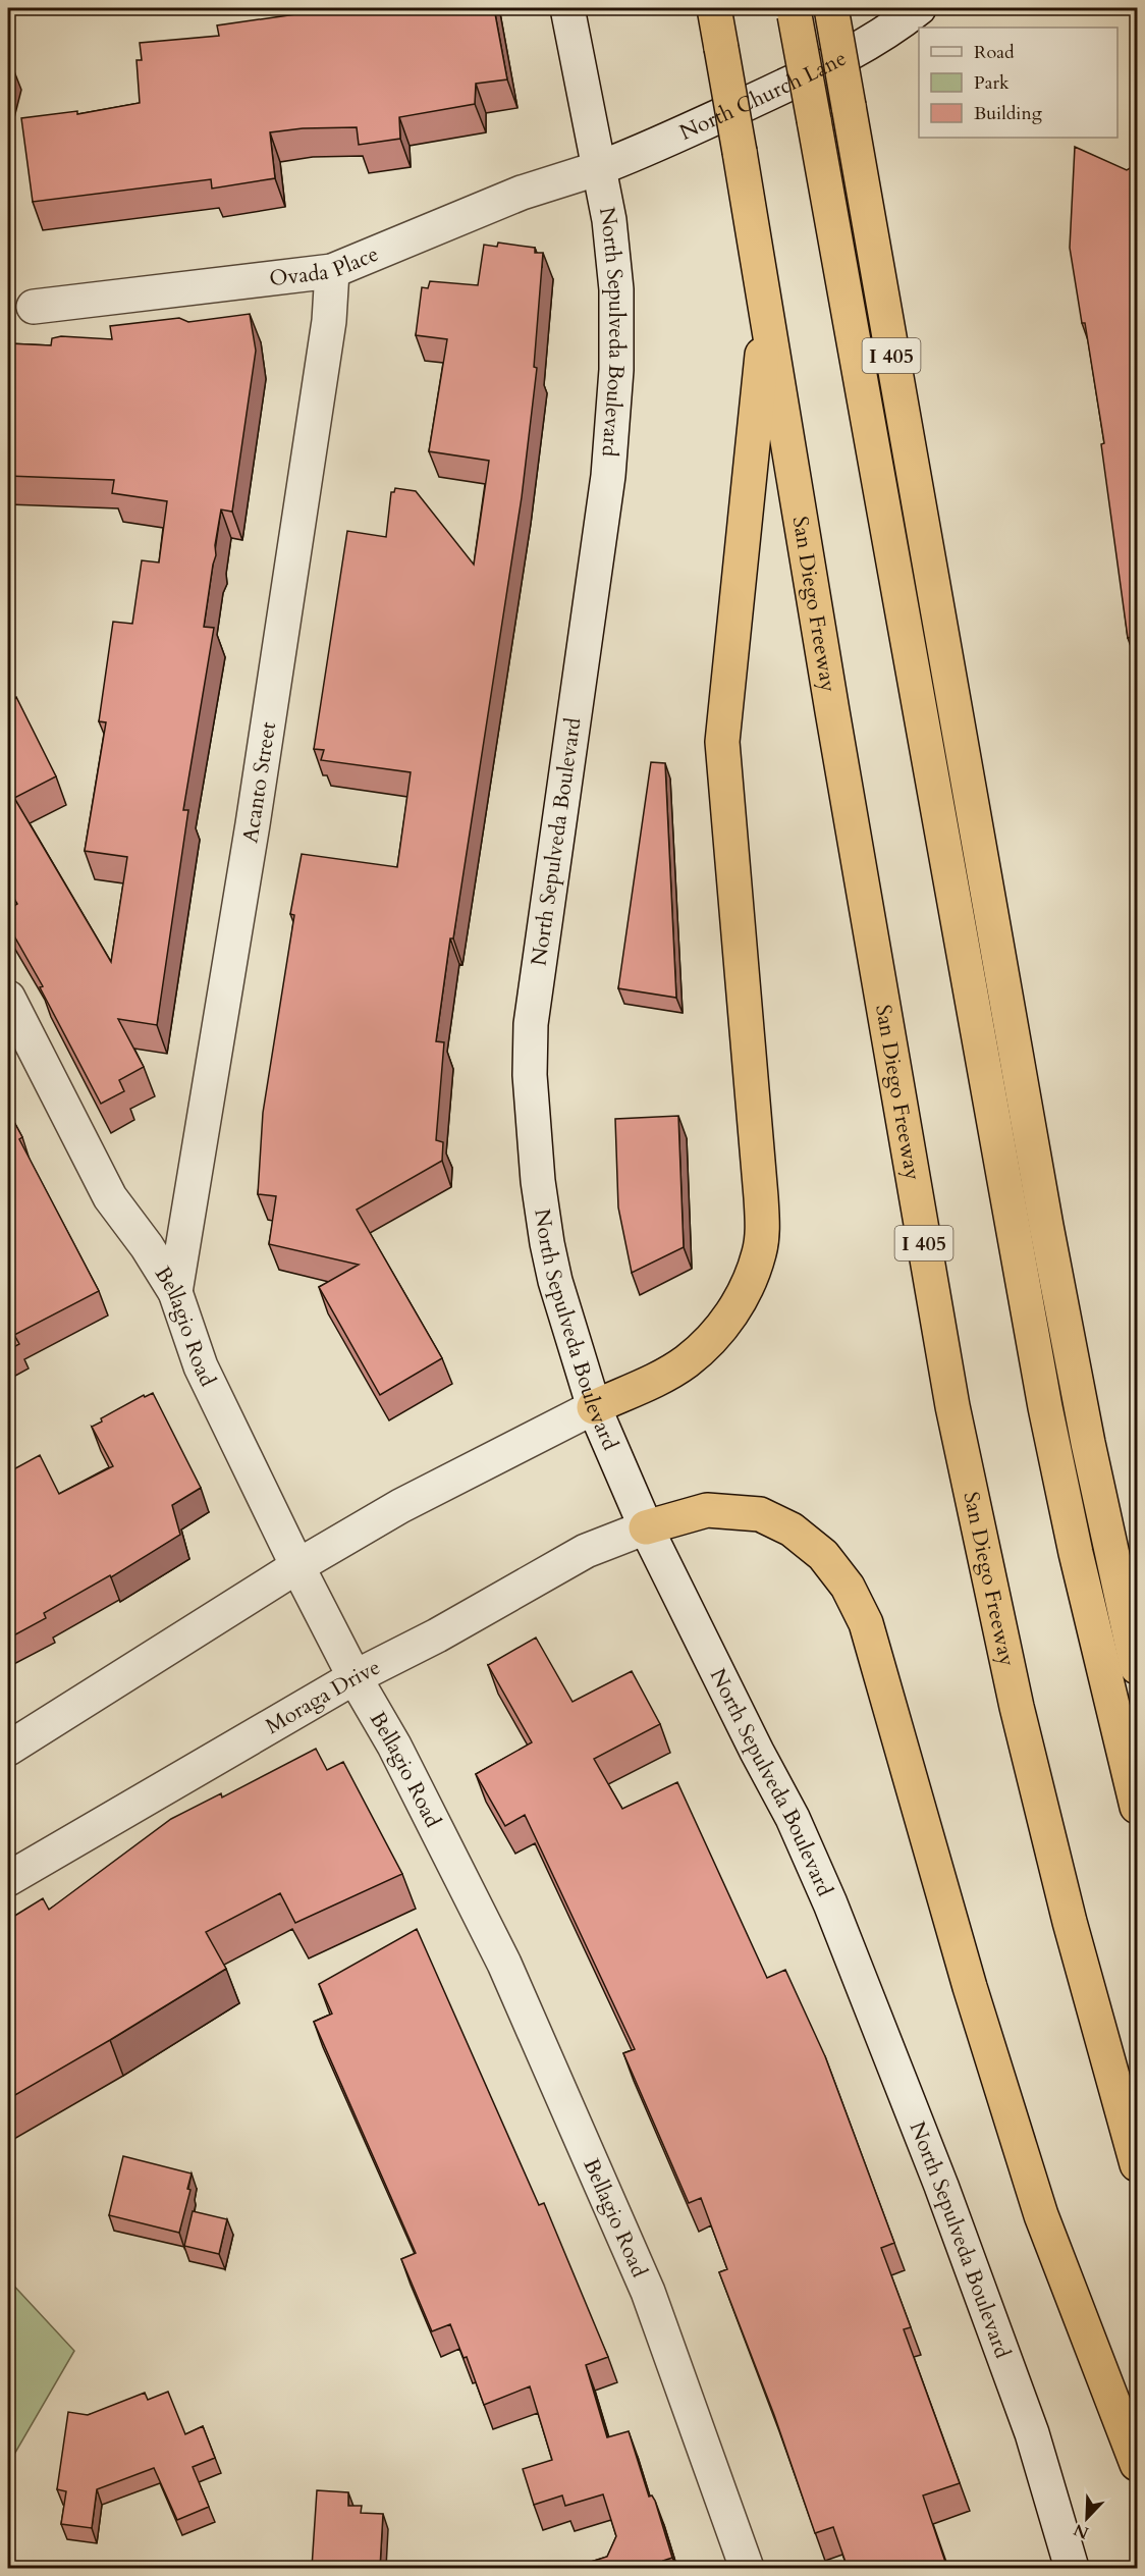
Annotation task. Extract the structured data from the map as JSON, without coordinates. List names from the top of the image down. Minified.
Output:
{"streets":{"highway":["I 405","San Diego Freeway"],"street":["North Church Lane","Ovada Place","North Sepulveda Boulevard","Acanto Street","Bellagio Road","Moraga Drive"]},"crossings":[["North Church Lane","Ovada Place"],["North Church Lane","North Sepulveda Boulevard"],["Ovada Place","North Sepulveda Boulevard"],["Ovada Place","Acanto Street"],["North Sepulveda Boulevard","Moraga Drive"],["Acanto Street","Bellagio Road"],["Bellagio Road","Moraga Drive"]],"legend":["Road","Park","Building"],"north":"bottom left"}
